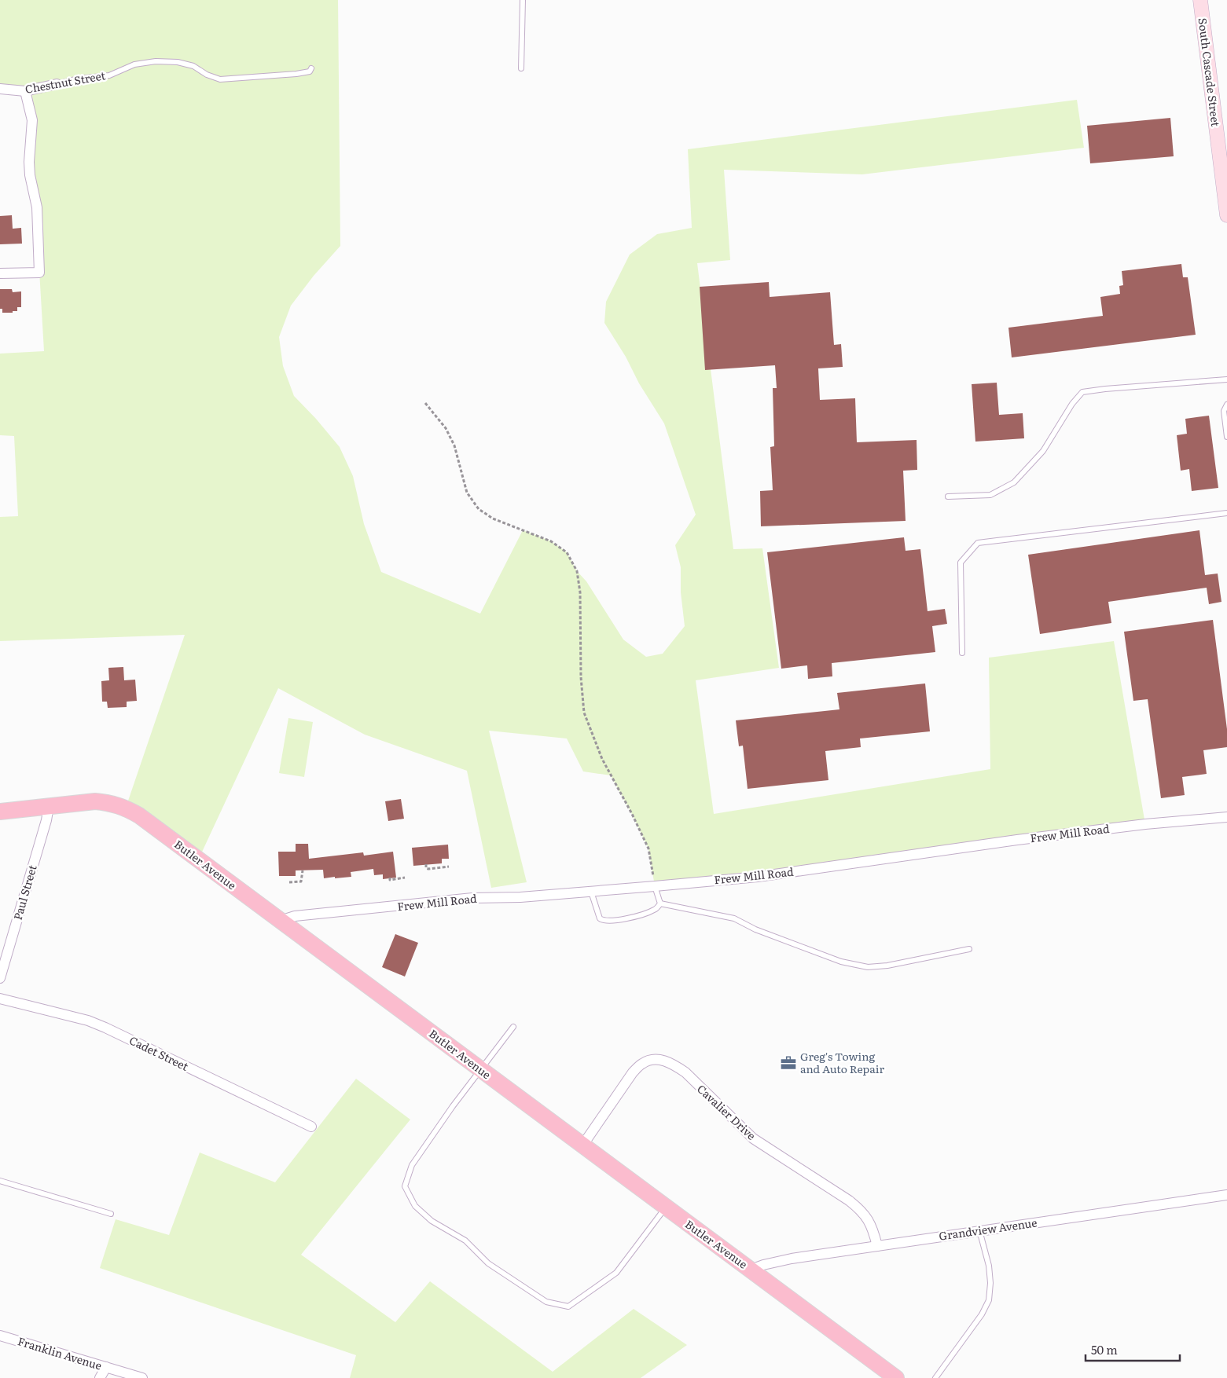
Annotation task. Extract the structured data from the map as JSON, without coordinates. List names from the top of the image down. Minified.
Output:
{"streets":{"main road":["Butler Avenue"],"street":["South Cascade Street","Chestnut Street","Frew Mill Road","Paul Street","Cadet Street","Cavalier Drive","Grandview Avenue","Franklin Avenue"]},"crossings":[["Frew Mill Road","Butler Avenue"],["Butler Avenue","Paul Street"],["Butler Avenue","Cavalier Drive"],["Butler Avenue","Grandview Avenue"],["Cavalier Drive","Grandview Avenue"]],"places":{"office":["Greg's Towing and Auto Repair"]},"scale_bar":"50 m"}
